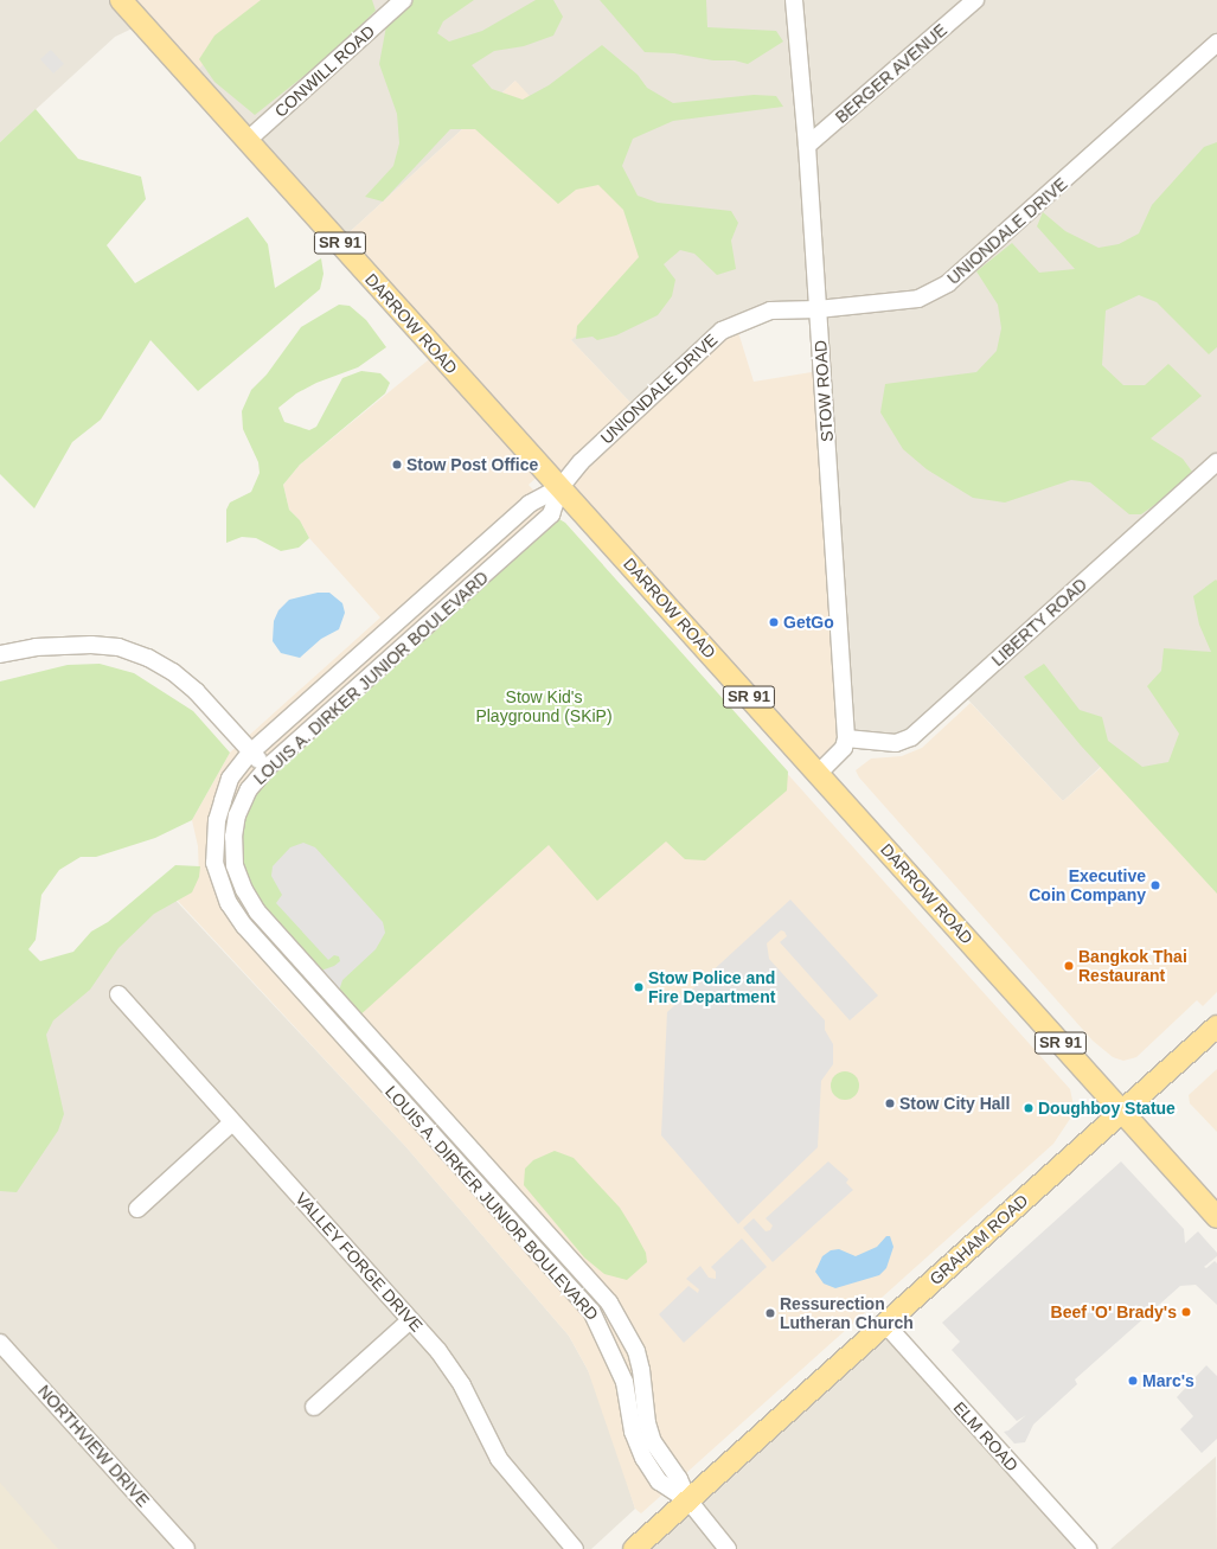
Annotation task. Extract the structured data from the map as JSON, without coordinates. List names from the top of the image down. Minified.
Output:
{"streets":{"main road":["SR 91","DARROW ROAD","GRAHAM ROAD"],"street":["CONWILL ROAD","BERGER AVENUE","UNIONDALE DRIVE","STOW ROAD","LIBERTY ROAD","LOUIS A. DIRKER JUNIOR BOULEVARD","VALLEY FORGE DRIVE","ELM ROAD","NORTHVIEW DRIVE"]},"crossings":[["CONWILL ROAD","DARROW ROAD"],["BERGER AVENUE","STOW ROAD"],["UNIONDALE DRIVE","DARROW ROAD"],["UNIONDALE DRIVE","STOW ROAD"],["UNIONDALE DRIVE","LOUIS A. DIRKER JUNIOR BOULEVARD"],["DARROW ROAD","LOUIS A. DIRKER JUNIOR BOULEVARD"],["DARROW ROAD","GRAHAM ROAD"],["STOW ROAD","LIBERTY ROAD"],["LOUIS A. DIRKER JUNIOR BOULEVARD","GRAHAM ROAD"],["GRAHAM ROAD","ELM ROAD"]],"parks":["Stow Kid's Playground (SKiP)"],"places":["Stow Post Office","GetGo","Executive Coin Company","Bangkok Thai Restaurant","Stow Police and Fire Department","Stow City Hall","Doughboy Statue","Beef 'O' Brady's","Ressurection Lutheran Church","Marc's"]}
